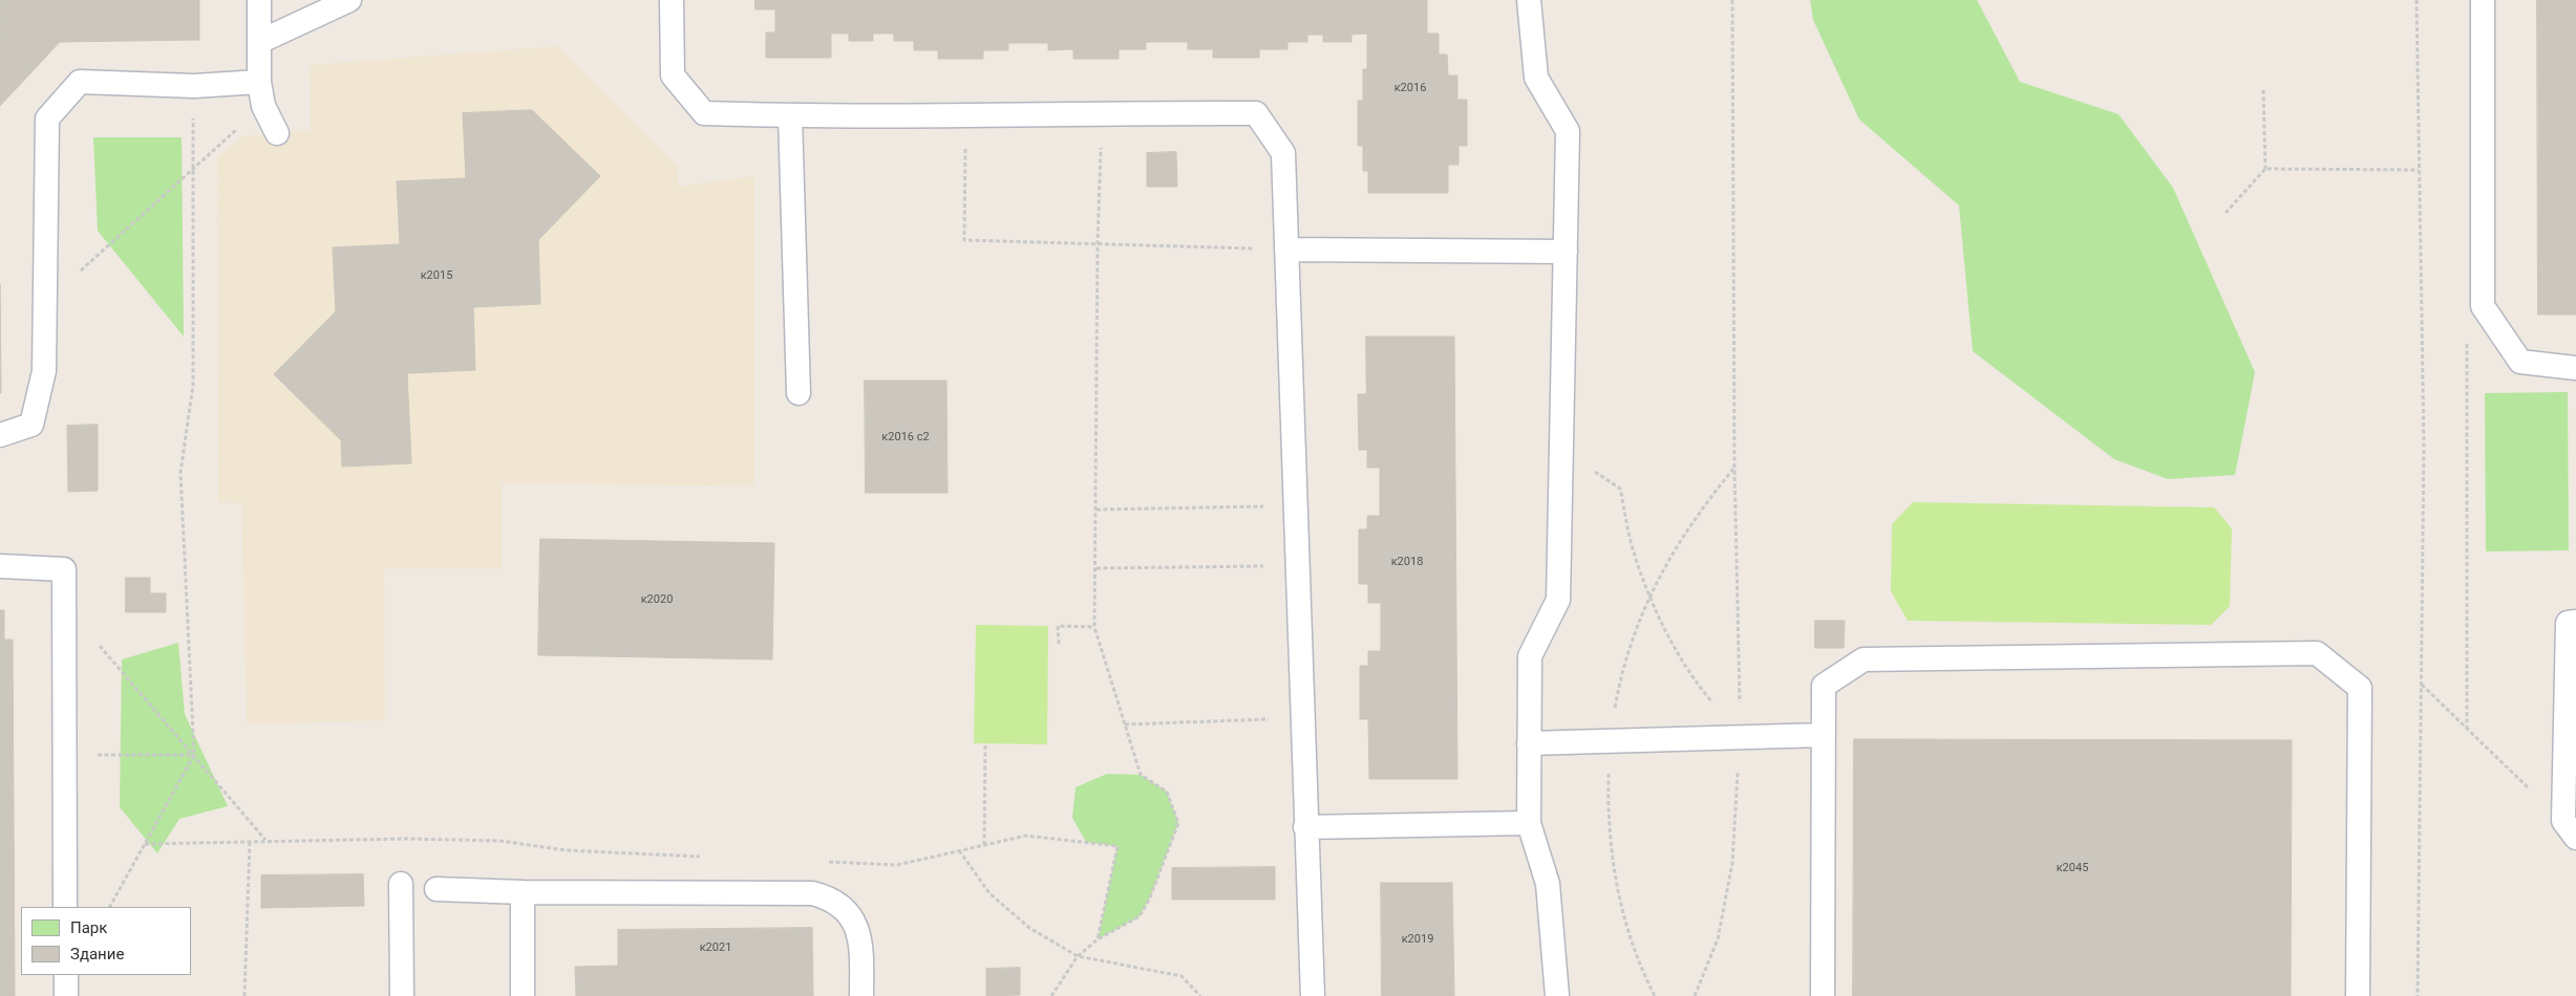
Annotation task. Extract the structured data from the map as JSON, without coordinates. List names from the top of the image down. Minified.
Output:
{"house_numbers":["к2016","к2015","к2016 с2","к2018","к2020","к2045","к2019","к2021"],"legend":["Парк","Здание"]}
